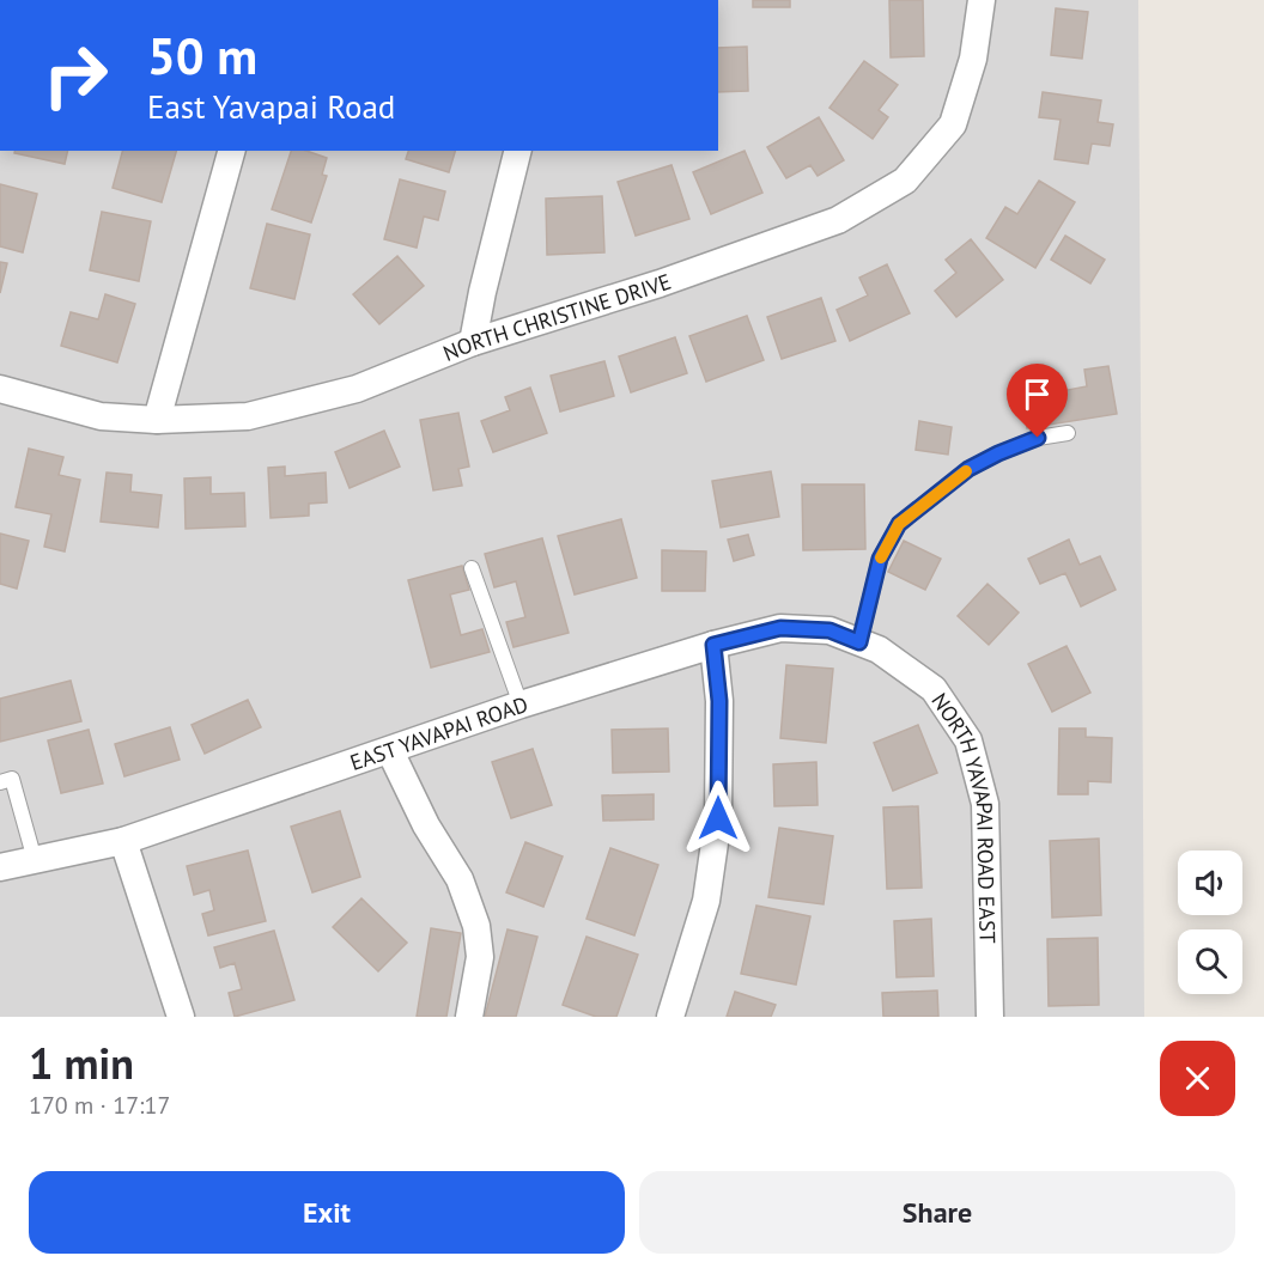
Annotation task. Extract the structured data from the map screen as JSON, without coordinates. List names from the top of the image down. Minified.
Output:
{"streets":{"street":["NORTH CHRISTINE DRIVE","EAST YAVAPAI ROAD","NORTH YAVAPAI ROAD EAST"]},"crossings":[["EAST YAVAPAI ROAD","NORTH YAVAPAI ROAD EAST"]],"page":{"turn":["50 m","East Yavapai Road"],"heading":["1 min","170 m · 17:17"],"buttons":["Exit","Share"]}}
